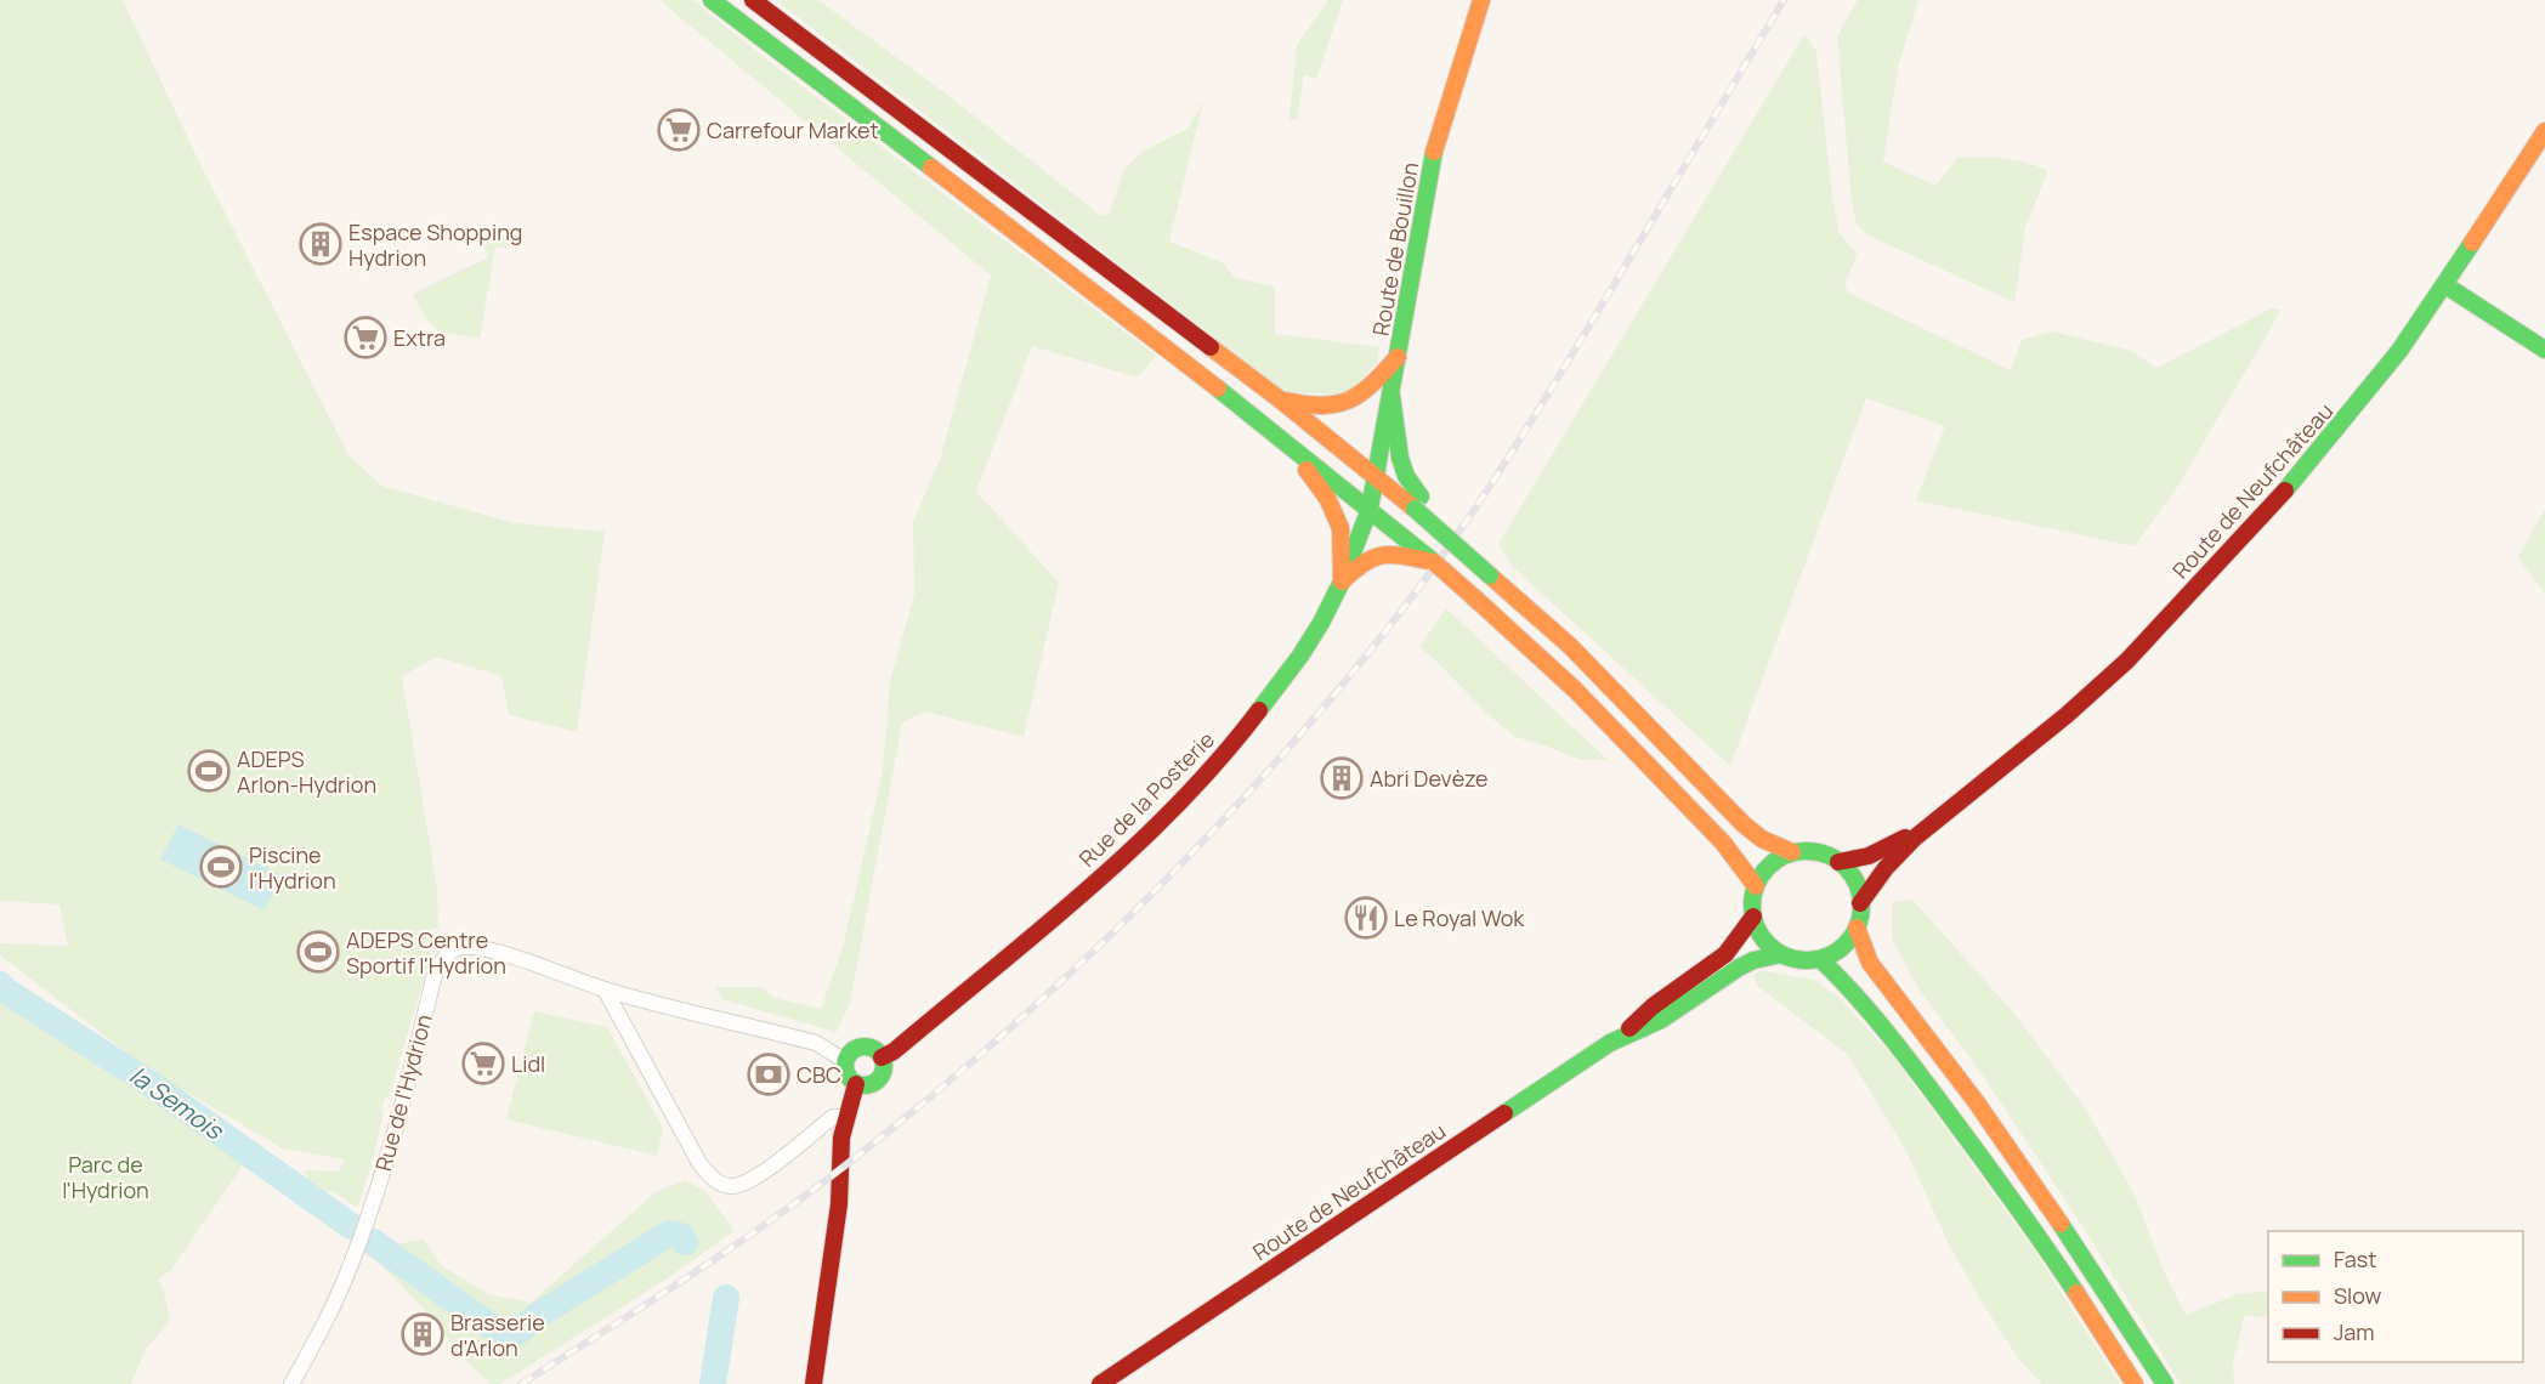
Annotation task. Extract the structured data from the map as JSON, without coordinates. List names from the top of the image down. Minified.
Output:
{"streets":{"main road":["Route de Bouillon","Route de Neufchâteau","Rue de la Posterie"],"street":["Rue de l'Hydrion"]},"crossings":[["Route de Bouillon","Rue de la Posterie"],["Rue de la Posterie","Rue de l'Hydrion"]],"water":["la Semois"],"parks":["Parc de l'Hydrion"],"places":{"supermarket":["Carrefour Market","Extra","Lidl"],"building":["Espace Shopping Hydrion","Abri Devèze","Brasserie d'Arlon"],"sports":["ADEPS Arlon-Hydrion","Piscine l'Hydrion","ADEPS Centre Sportif l'Hydrion"],"restaurant":["Le Royal Wok"],"bank":["CBC"]},"legend":["Fast","Slow","Jam"]}
